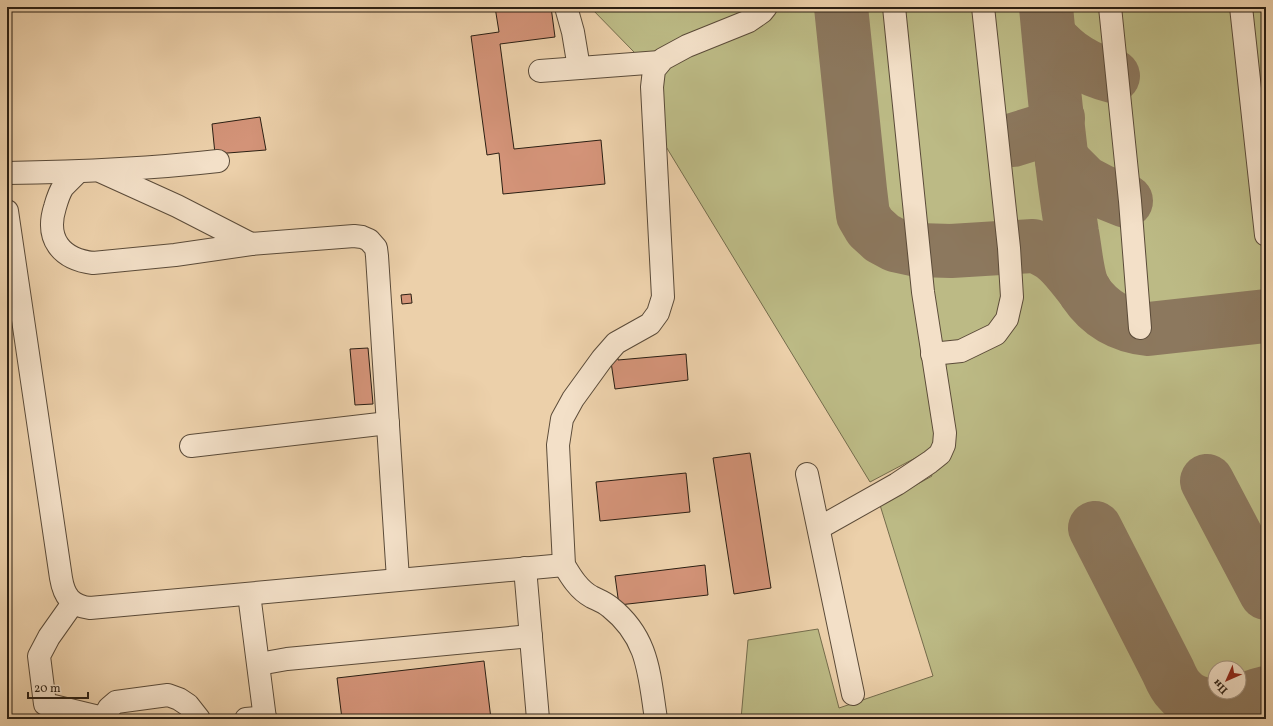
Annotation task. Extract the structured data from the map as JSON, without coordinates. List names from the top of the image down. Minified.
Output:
{"scale_bar":"20 m","north":"bottom left"}
